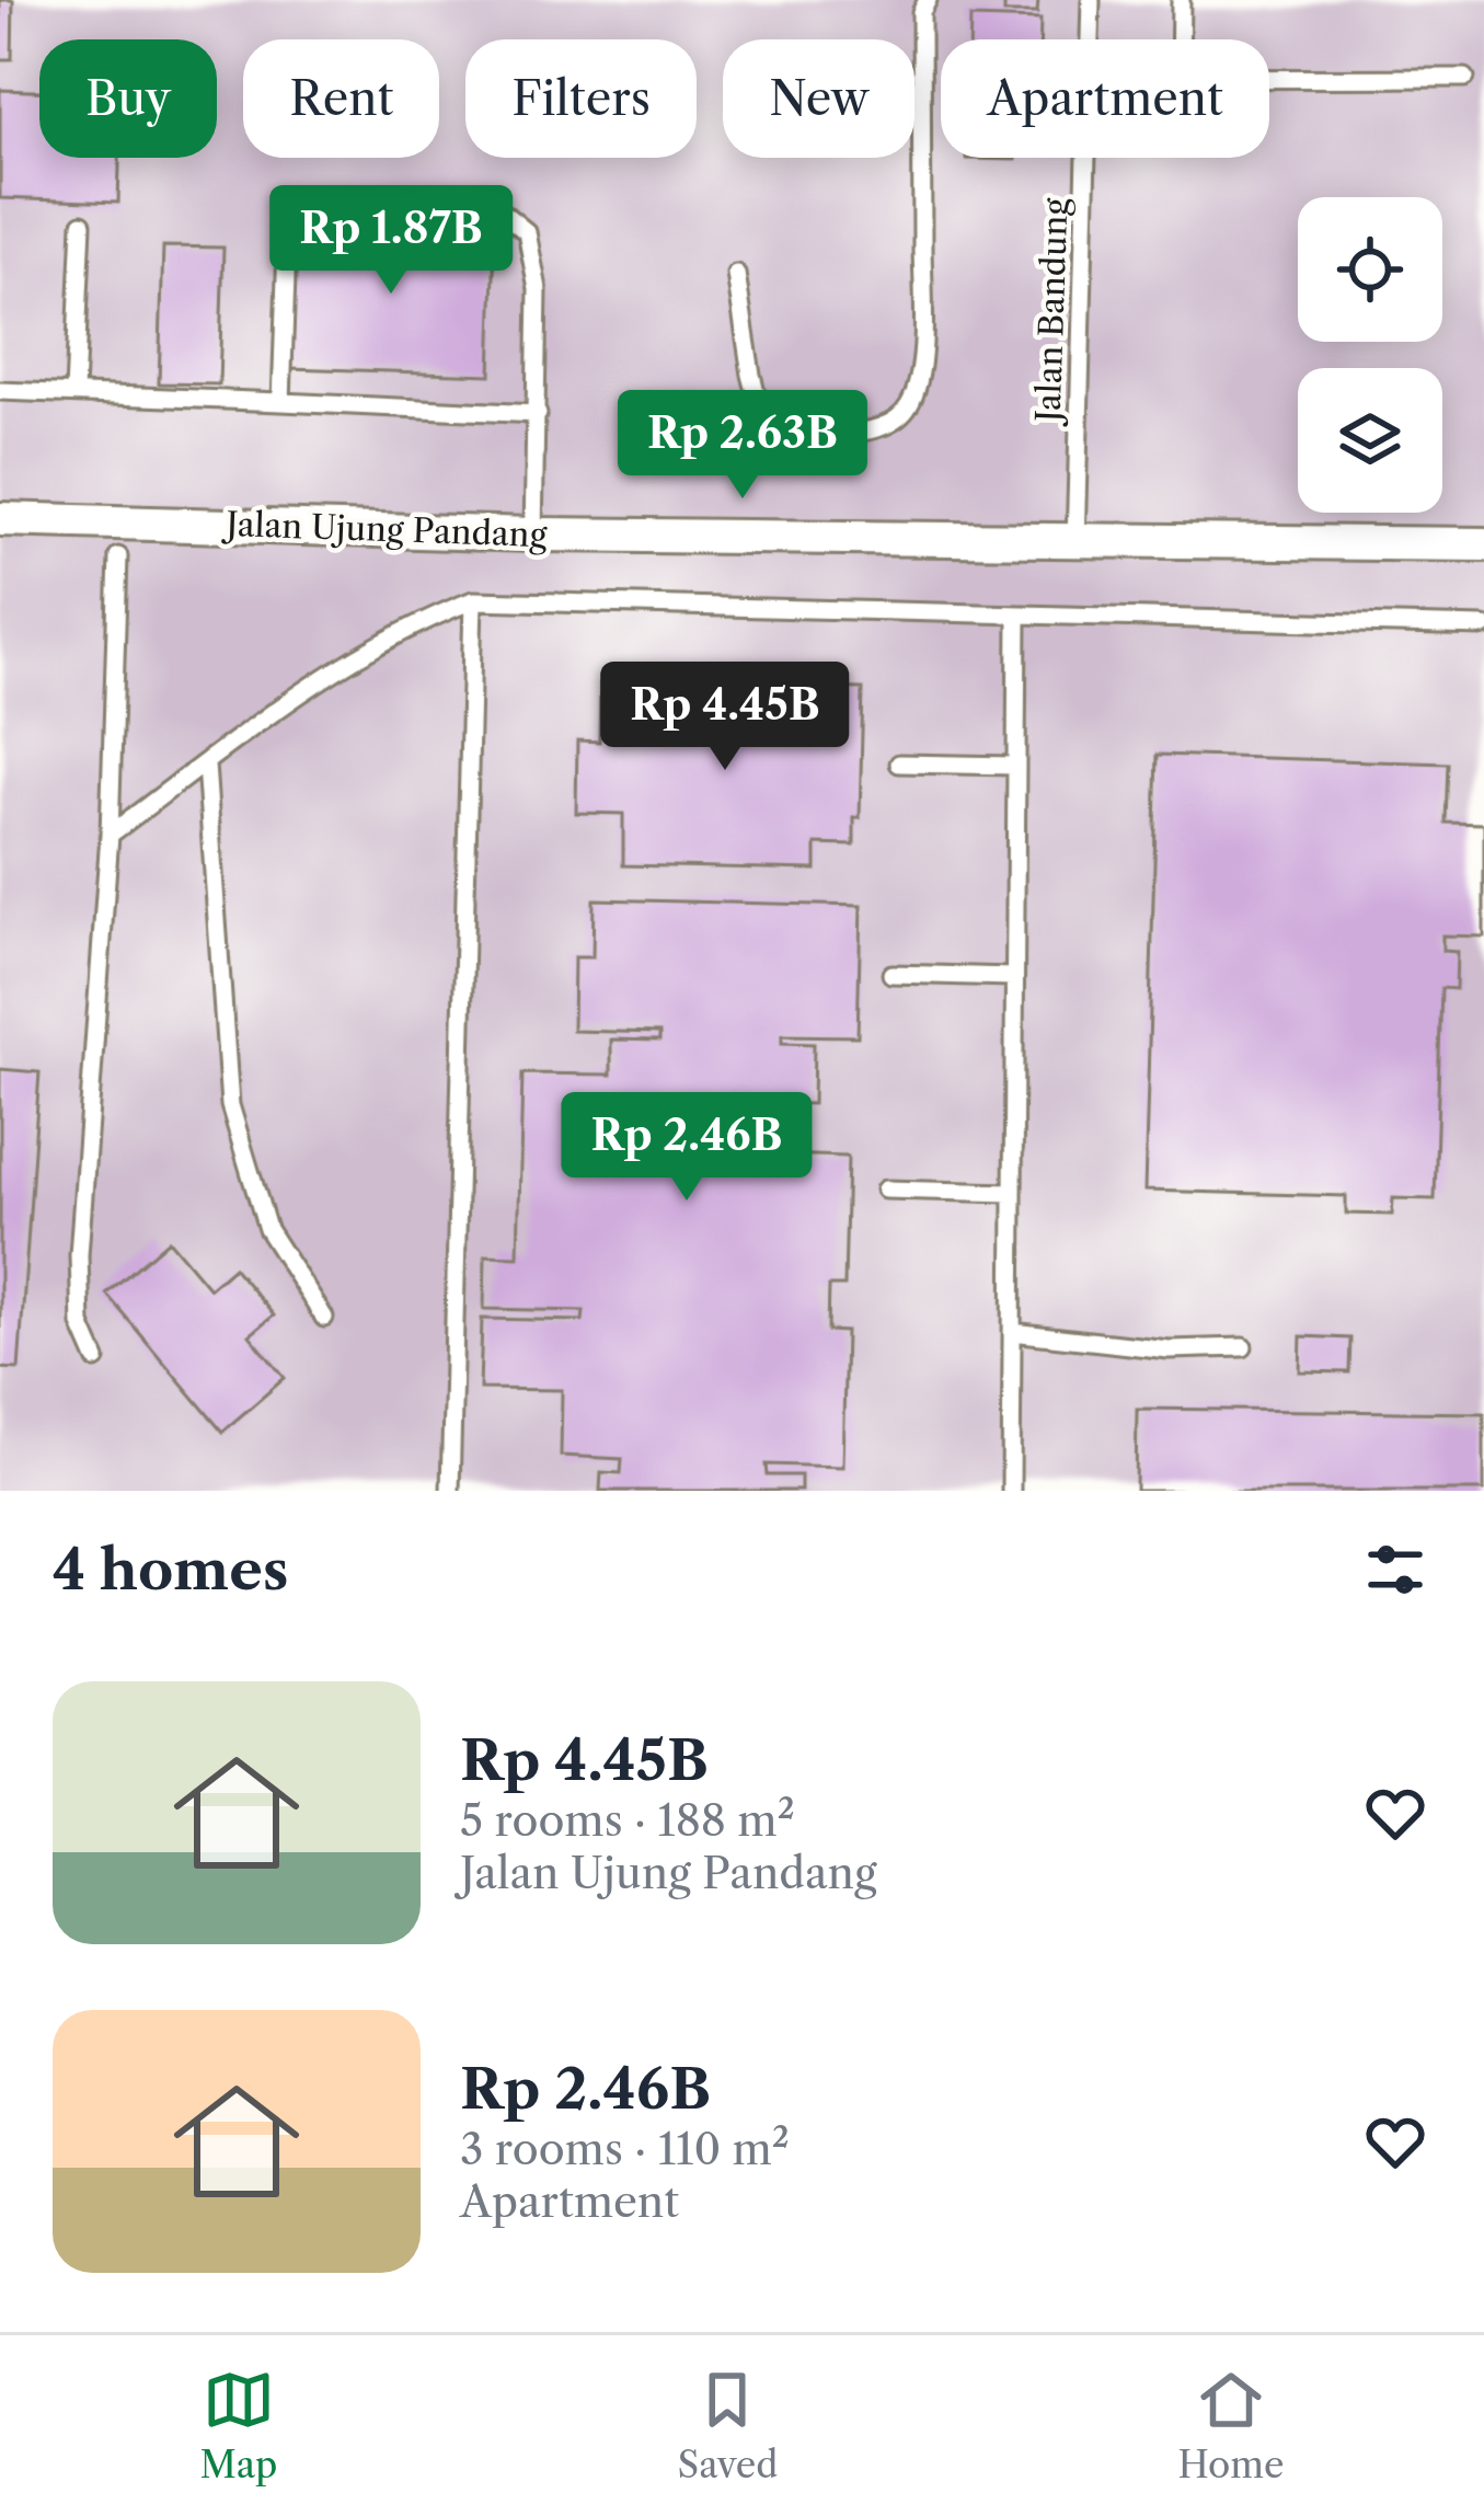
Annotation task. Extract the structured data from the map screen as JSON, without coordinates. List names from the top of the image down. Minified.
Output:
{"streets":{"street":["Jalan Ujung Pandang"],"lane":["Jalan Bandung"]},"crossings":[["Jalan Bandung","Jalan Ujung Pandang"]],"page":{"chip":["Buy","Rent","Filters","New","Apartment"],"price":["Rp 1.87B","Rp 2.63B","Rp 4.45B","Rp 2.46B"],"heading":"4 homes","list":[{"name":"Rp 4.45B","note":"5 rooms · 188 m² · Jalan Ujung Pandang"},{"name":"Rp 2.46B","note":"3 rooms · 110 m² · Apartment"}],"tabs":["Map","Saved","Home"]}}
